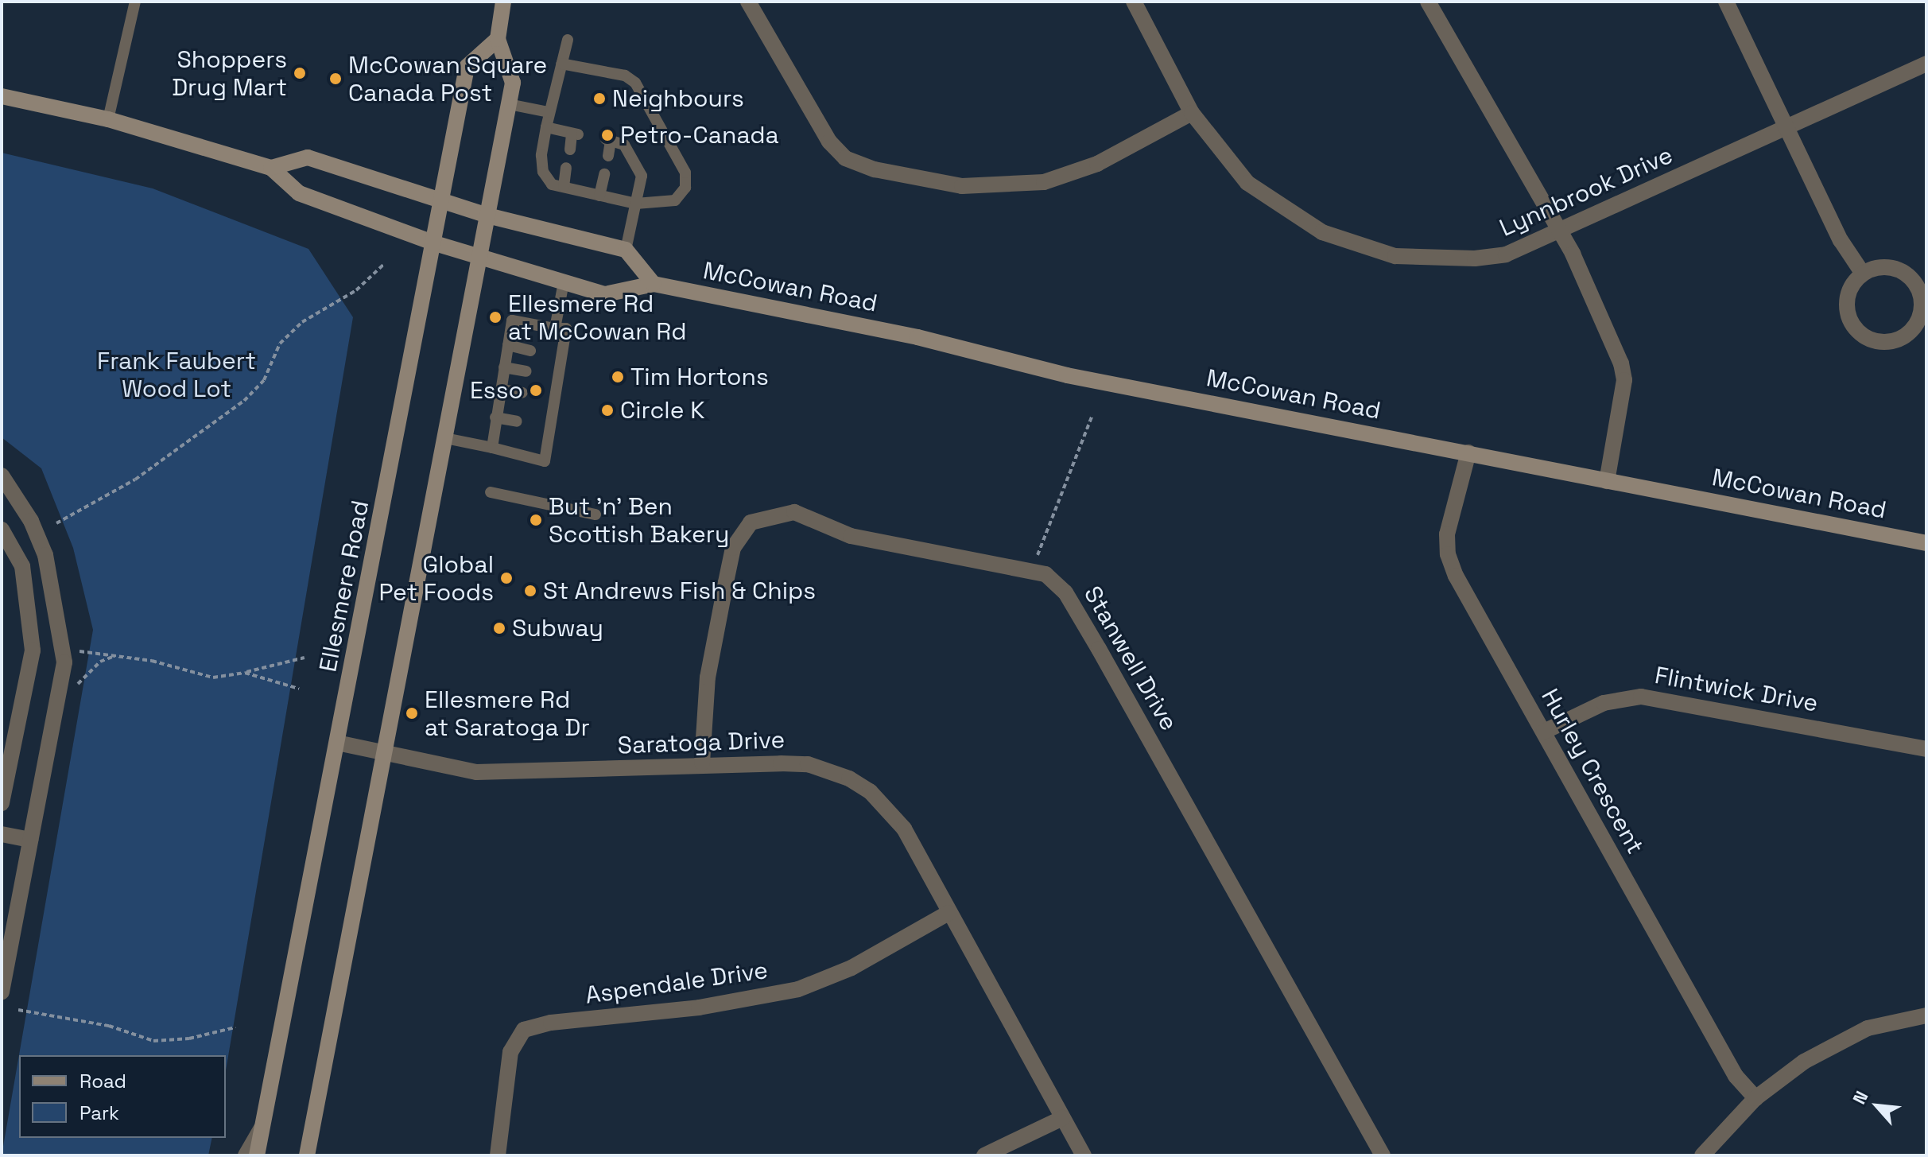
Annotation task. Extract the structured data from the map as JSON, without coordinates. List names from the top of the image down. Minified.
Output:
{"streets":{"main road":["McCowan Road","Ellesmere Road"],"street":["Lynnbrook Drive","Stanwell Drive","Flintwick Drive","Saratoga Drive","Hurley Crescent","Aspendale Drive"]},"crossings":[["McCowan Road","Ellesmere Road"],["McCowan Road","Hurley Crescent"],["Ellesmere Road","Saratoga Drive"],["Stanwell Drive","Saratoga Drive"],["Flintwick Drive","Hurley Crescent"],["Saratoga Drive","Aspendale Drive"]],"parks":["Frank Faubert Wood Lot"],"places":["Shoppers Drug Mart","McCowan Square Canada Post","Neighbours","Petro-Canada","Ellesmere Rd at McCowan Rd","Tim Hortons","Esso","Circle K","But 'n' Ben Scottish Bakery","Global Pet Foods","St Andrews Fish & Chips","Subway","Ellesmere Rd at Saratoga Dr"],"legend":["Road","Park"],"north":"top left"}
